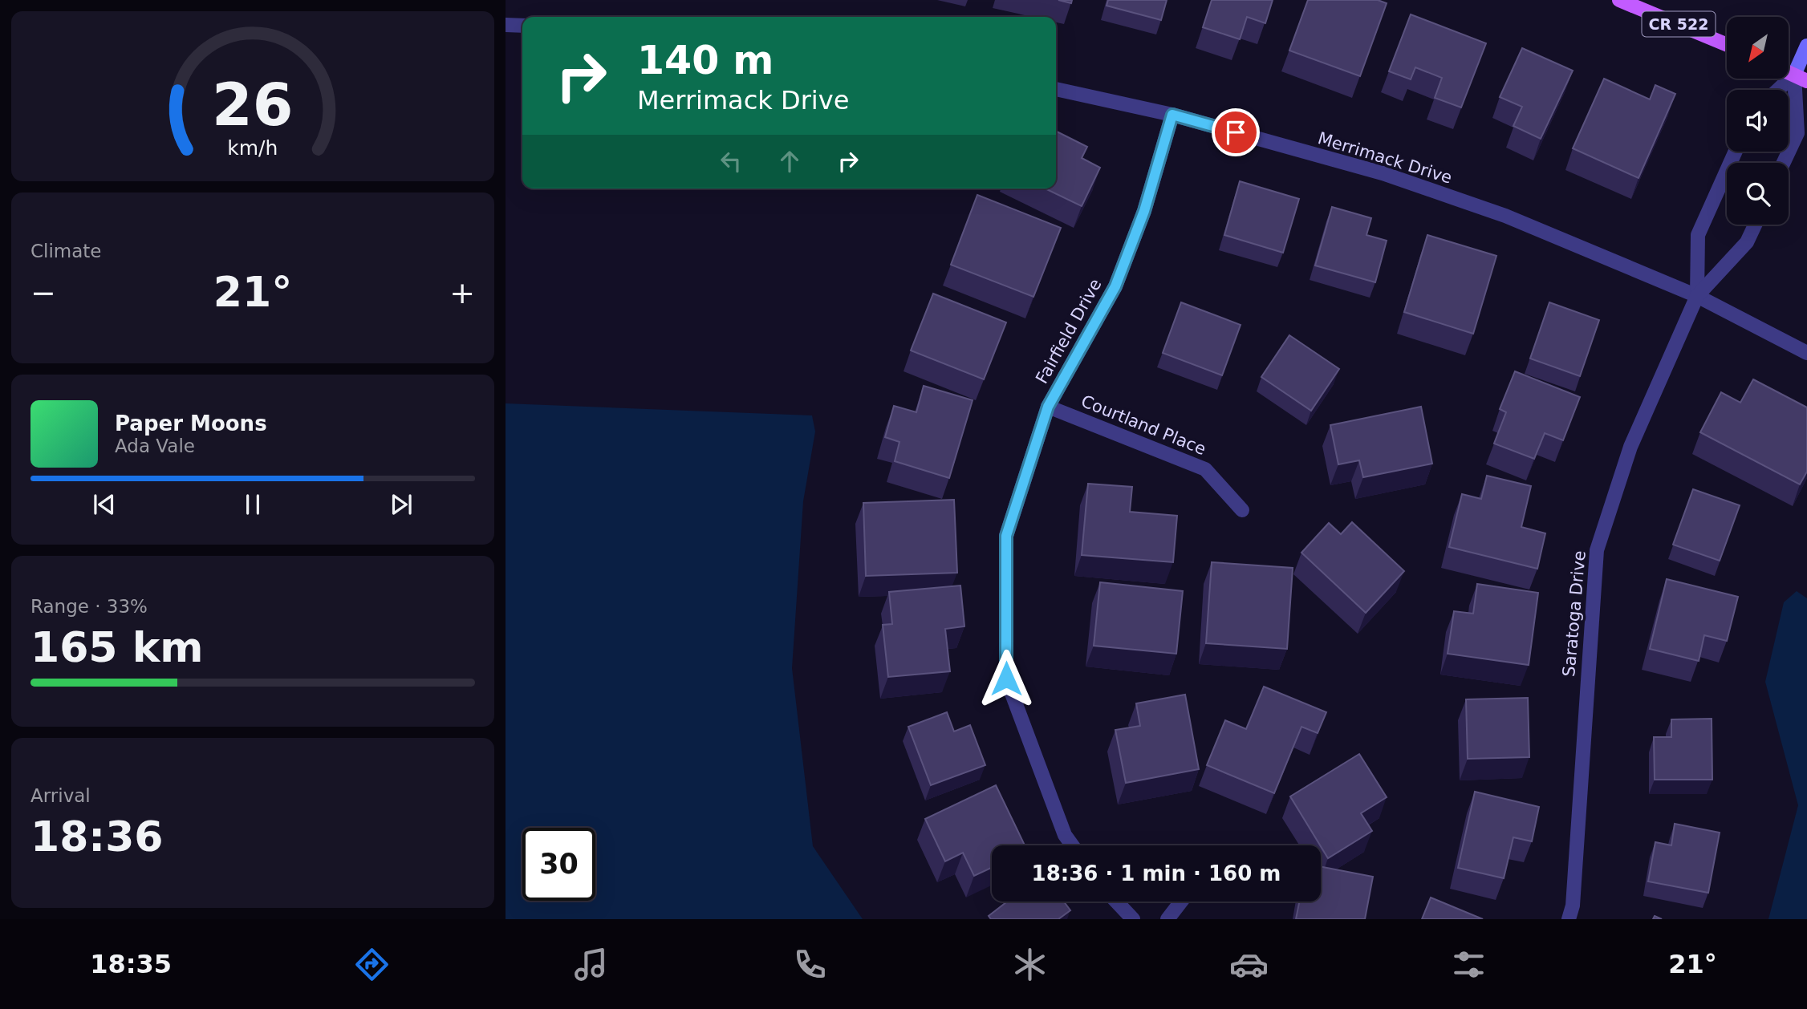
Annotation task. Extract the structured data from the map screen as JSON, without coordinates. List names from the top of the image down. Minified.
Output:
{"streets":{"main road":["CR 522"],"street":["Merrimack Drive","Fairfield Drive","Courtland Place","Saratoga Drive"]},"crossings":[["Merrimack Drive","Fairfield Drive"],["Merrimack Drive","Saratoga Drive"],["Fairfield Drive","Courtland Place"]],"north":"bottom left","page":{"turn":["140 m","Merrimack Drive"],"tile":["Climate",["Range · 33%","165 km"],["Arrival","18:36"]],"heat":["−","21°","+"],"song":["Paper Moons","Ada Vale"],"limit":"30","trip":"18:36 · 1 min · 160 m","tabs":["18:35","21°"],"gauge":["26","km/h"]}}
